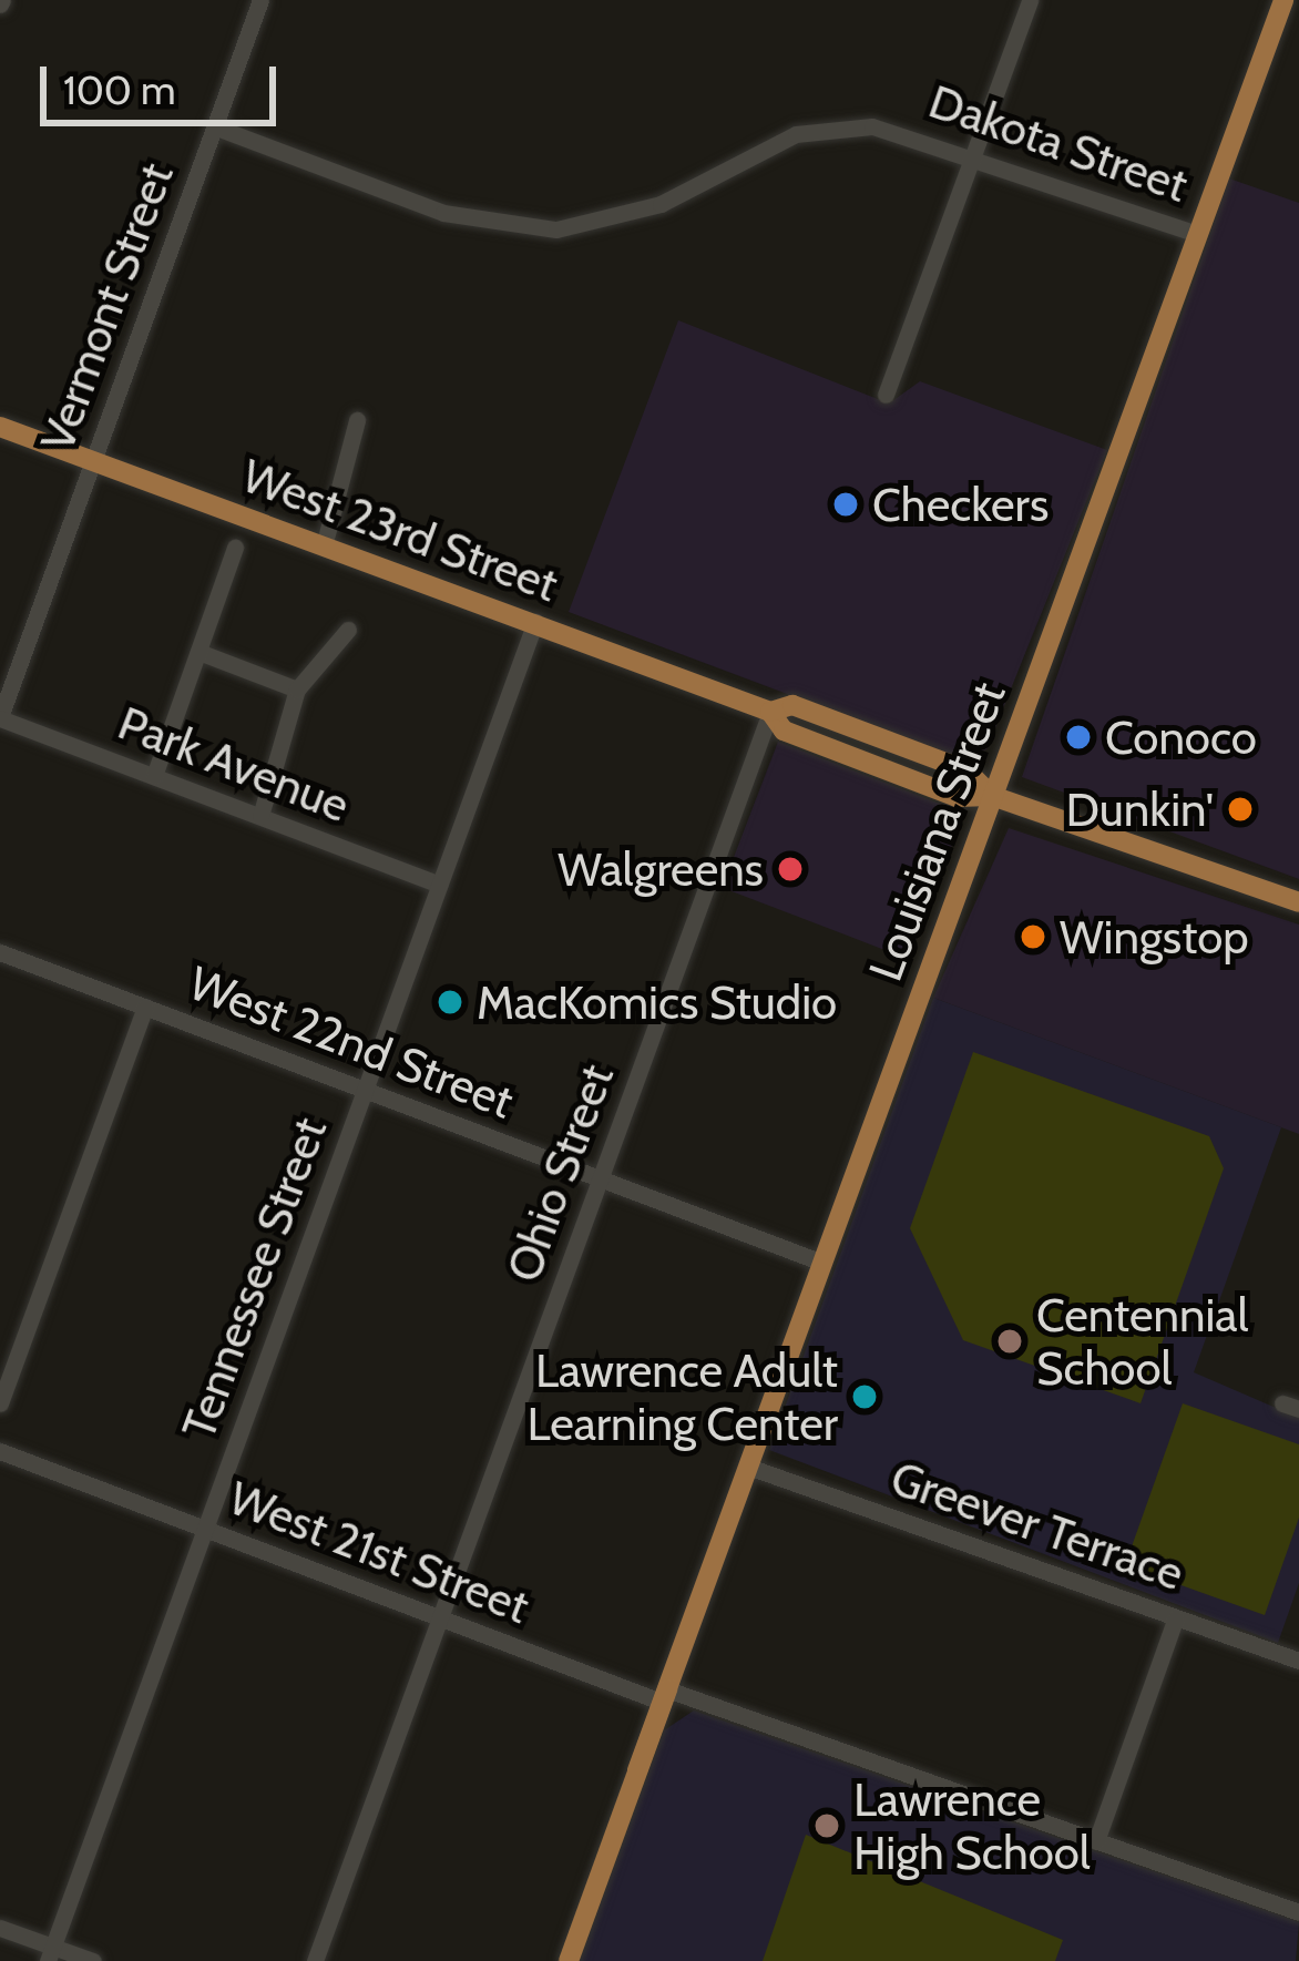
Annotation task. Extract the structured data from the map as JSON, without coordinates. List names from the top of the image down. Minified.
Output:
{"streets":{"main road":["West 23rd Street","Louisiana Street"],"street":["Dakota Street","Vermont Street","Park Avenue","West 22nd Street","Ohio Street","Tennessee Street","Greever Terrace","West 21st Street"]},"crossings":[["Dakota Street","Vermont Street"],["Dakota Street","Louisiana Street"],["Vermont Street","West 23rd Street"],["Vermont Street","Park Avenue"],["West 23rd Street","Louisiana Street"],["West 23rd Street","Ohio Street"],["West 23rd Street","Tennessee Street"],["Park Avenue","Tennessee Street"],["Louisiana Street","West 22nd Street"],["Louisiana Street","Greever Terrace"],["Louisiana Street","West 21st Street"],["West 22nd Street","Ohio Street"],["West 22nd Street","Tennessee Street"],["Ohio Street","West 21st Street"],["Tennessee Street","West 21st Street"]],"places":["Checkers","Conoco","Dunkin'","Walgreens","Wingstop","MacKomics Studio","Centennial School","Lawrence Adult Learning Center","Lawrence High School"],"scale_bar":"100 m"}
